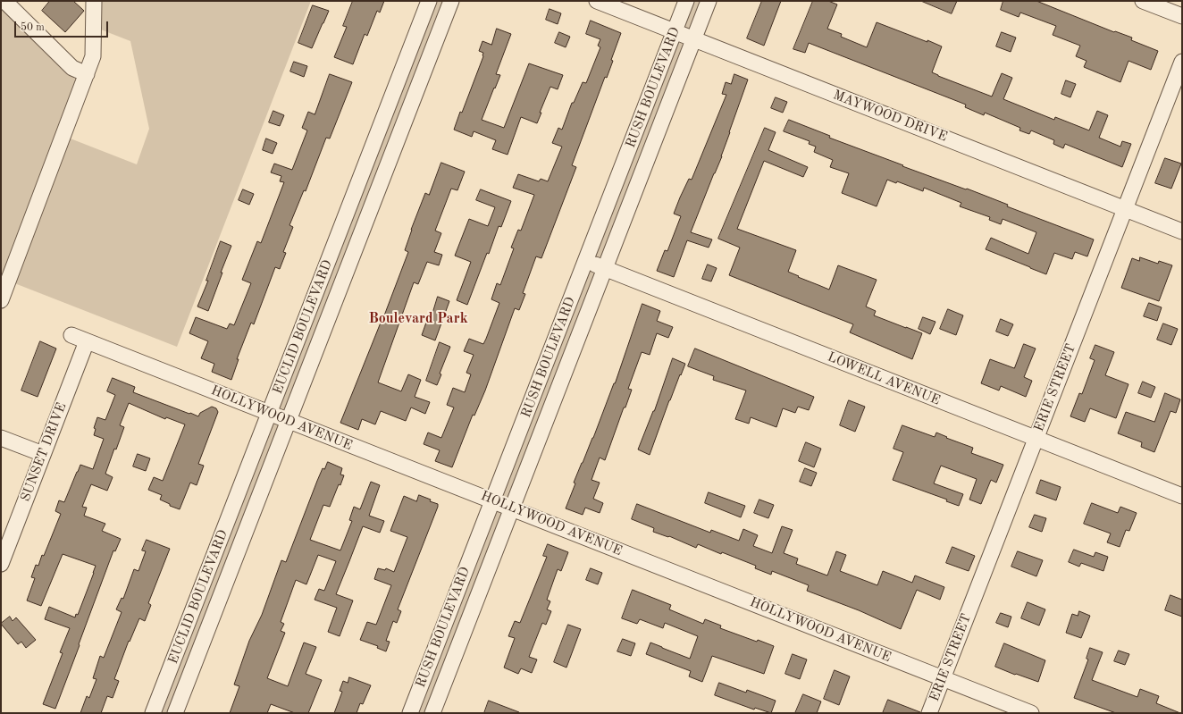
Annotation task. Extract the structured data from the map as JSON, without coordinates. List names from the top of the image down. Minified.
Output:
{"streets":{"street":["RUSH BOULEVARD","MAYWOOD DRIVE","EUCLID BOULEVARD","LOWELL AVENUE","ERIE STREET","HOLLYWOOD AVENUE","SUNSET DRIVE"]},"crossings":[["RUSH BOULEVARD","MAYWOOD DRIVE"],["RUSH BOULEVARD","LOWELL AVENUE"],["RUSH BOULEVARD","HOLLYWOOD AVENUE"],["MAYWOOD DRIVE","ERIE STREET"],["EUCLID BOULEVARD","HOLLYWOOD AVENUE"],["LOWELL AVENUE","ERIE STREET"],["ERIE STREET","HOLLYWOOD AVENUE"],["HOLLYWOOD AVENUE","SUNSET DRIVE"]],"districts":["Boulevard Park"],"scale_bar":"50 m"}
